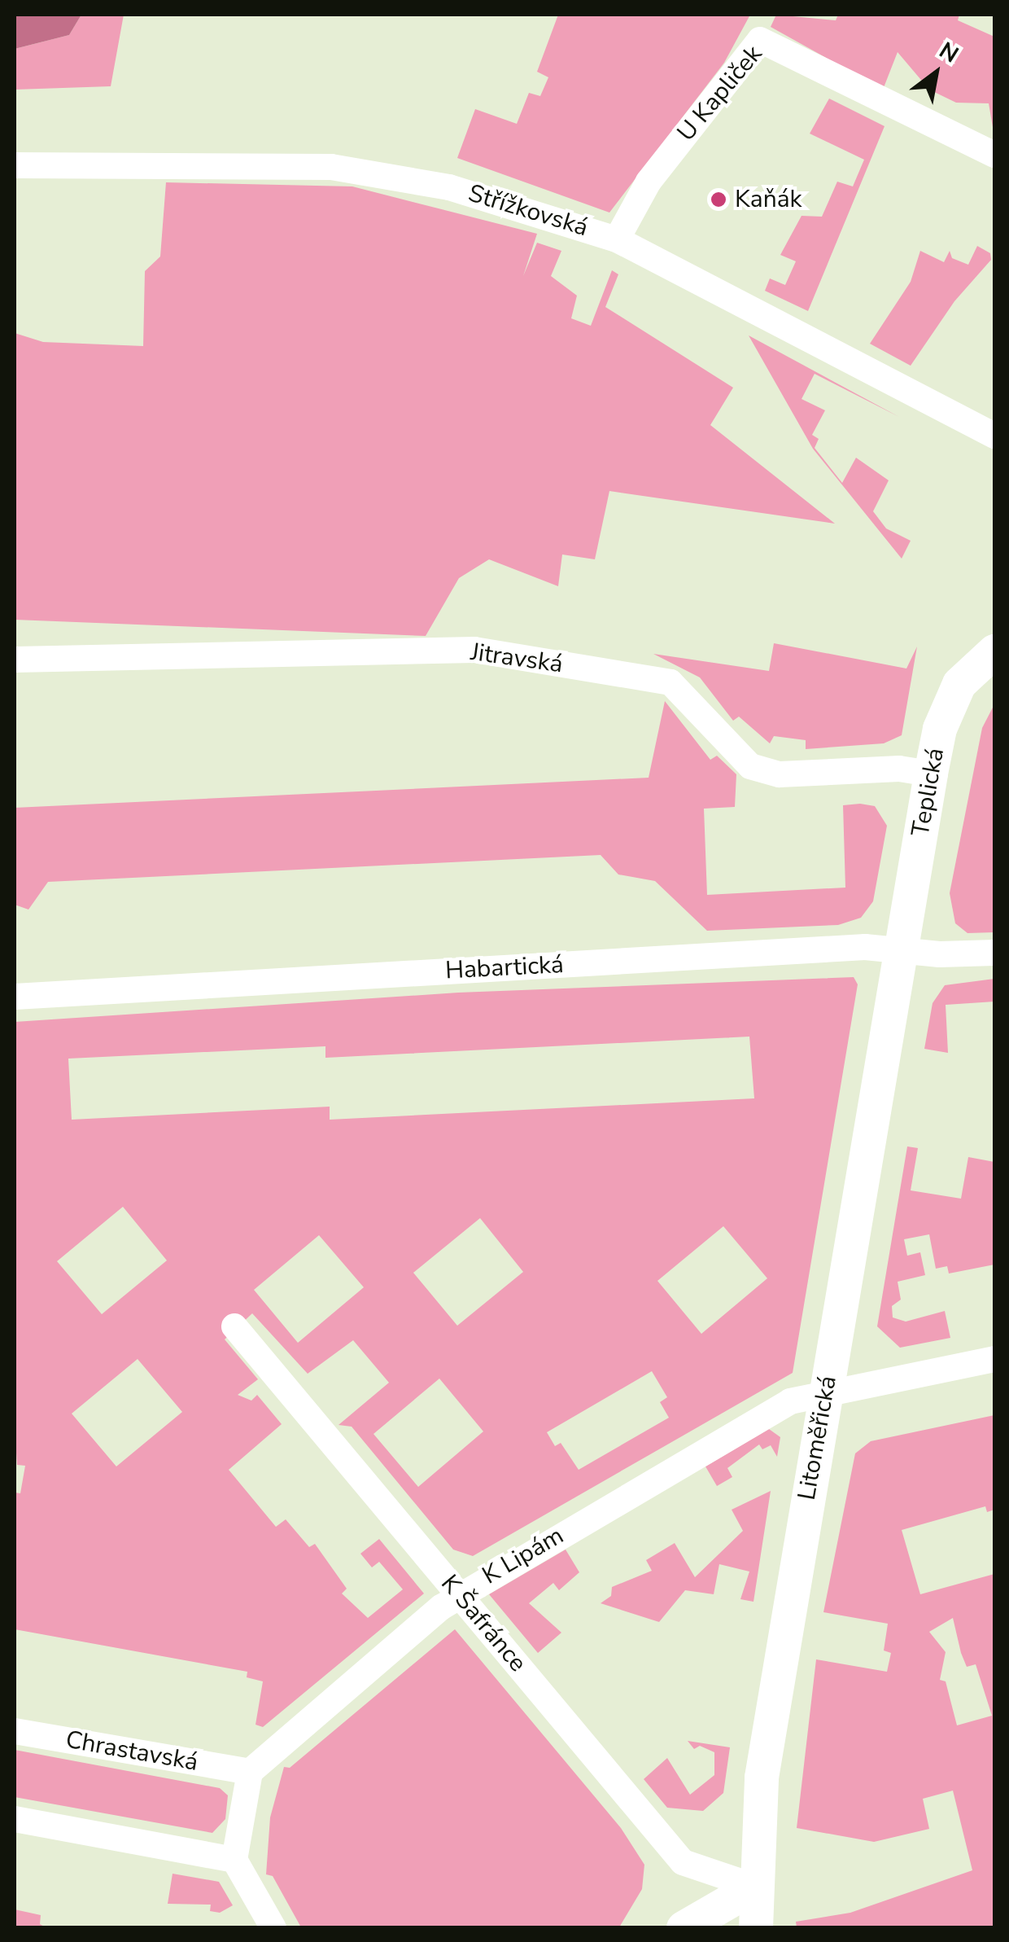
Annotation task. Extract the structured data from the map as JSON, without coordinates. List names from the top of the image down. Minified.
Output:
{"streets":{"street":["U Kapliček","Střížkovská","Jitravská","Teplická","Habartická","Litoměřická","K Lipám","K Šafránce","Chrastavská"]},"crossings":[["U Kapliček","Střížkovská"],["Jitravská","Teplická"],["Teplická","Habartická"],["Teplická","Litoměřická"],["Habartická","Litoměřická"],["Litoměřická","K Lipám"],["Litoměřická","K Šafránce"],["K Lipám","K Šafránce"],["K Lipám","Chrastavská"]],"places":["Kaňák"],"north":"top right"}
